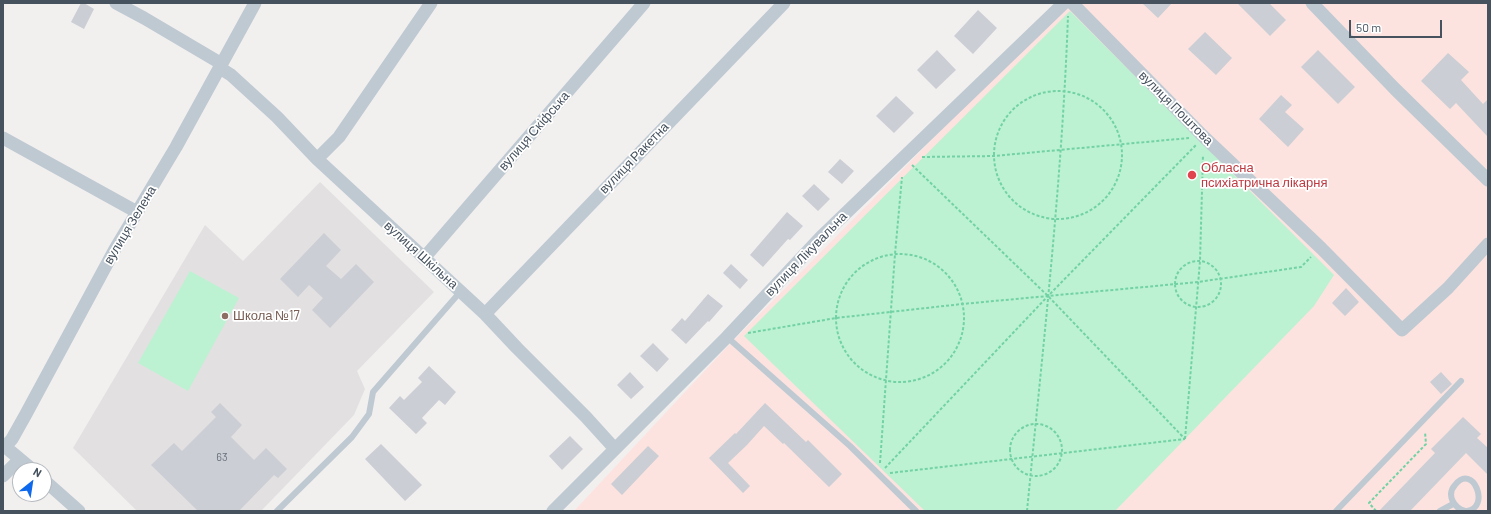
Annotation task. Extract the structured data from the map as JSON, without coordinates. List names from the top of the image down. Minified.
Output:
{"streets":{"street":["вулиця Поштова","вулиця Скіфська","вулиця Ракетна","вулиця Зелена","вулиця Лікувальна","вулиця Шкільна"]},"crossings":[["вулиця Поштова","вулиця Лікувальна"],["вулиця Скіфська","вулиця Шкільна"],["вулиця Ракетна","вулиця Шкільна"],["вулиця Зелена","вулиця Шкільна"],["вулиця Лікувальна","вулиця Шкільна"]],"places":["Обласна психіатрична лікарня","Школа №17"],"house_numbers":["63"],"scale_bar":"50 m","north":"top right"}
